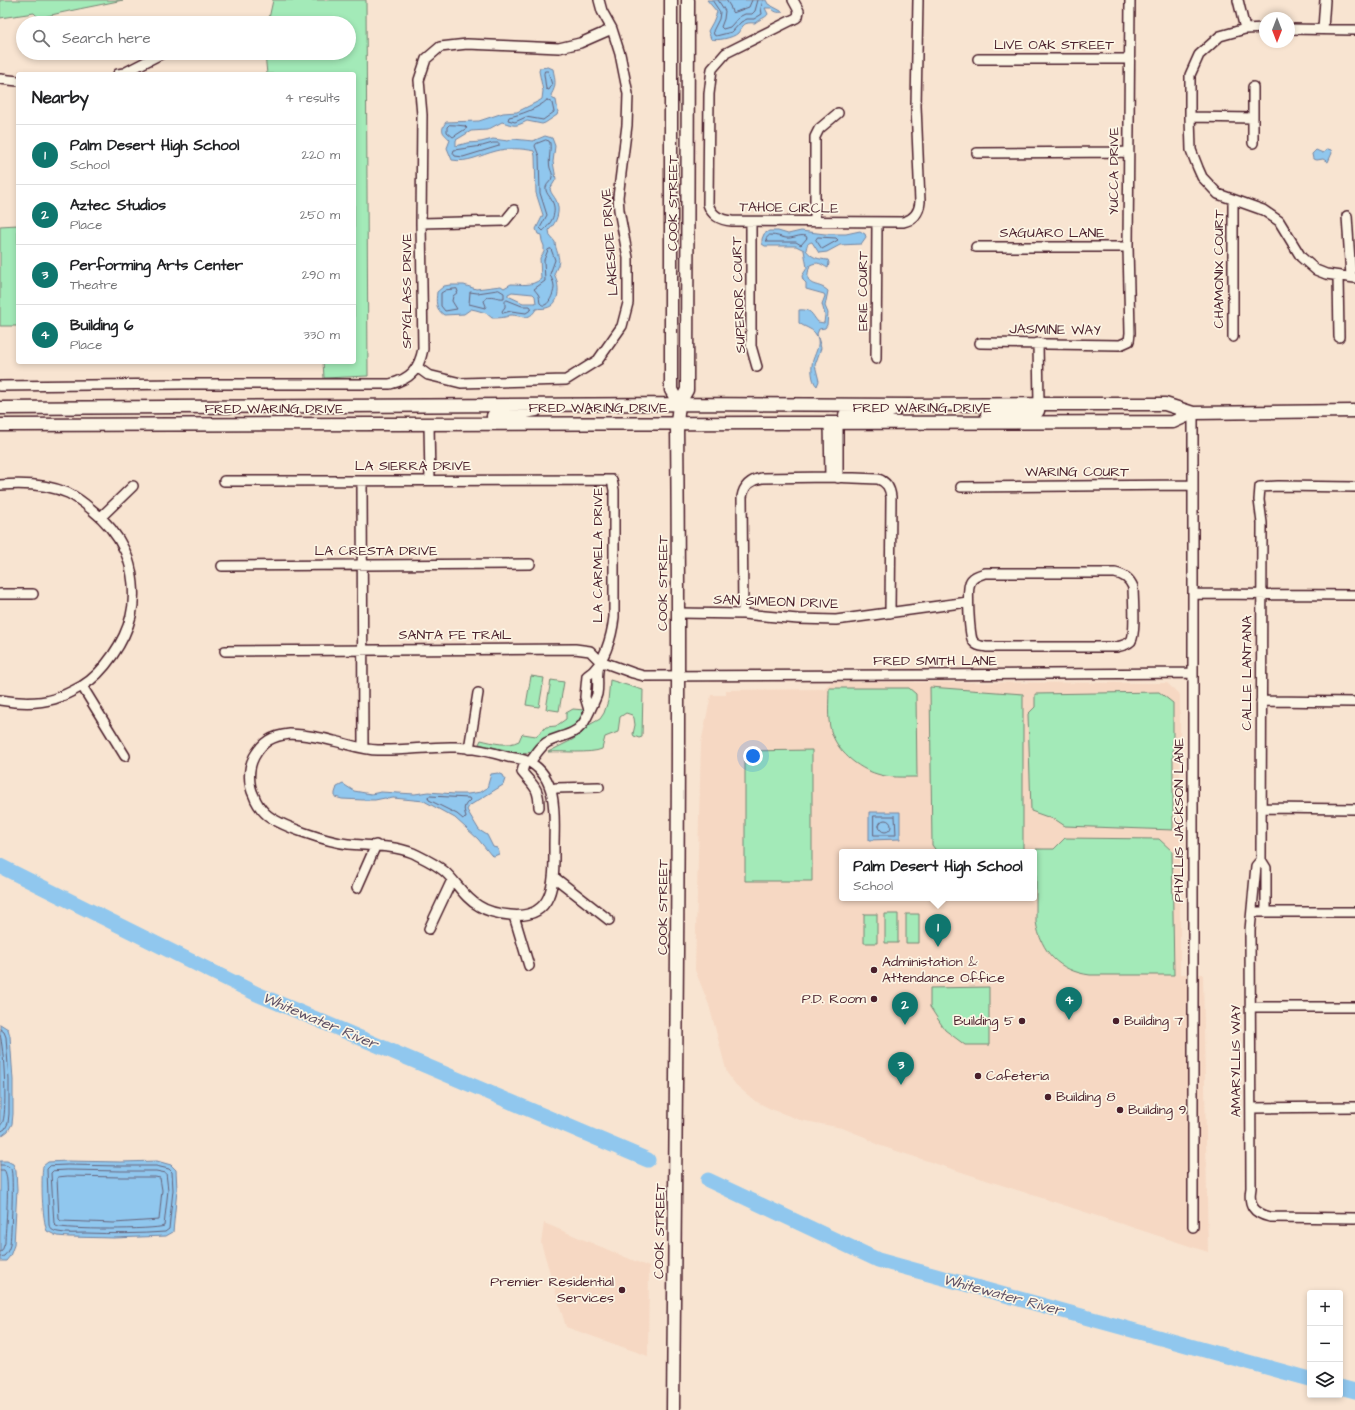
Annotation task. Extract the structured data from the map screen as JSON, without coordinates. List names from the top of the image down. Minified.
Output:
{"streets":{"main road":["COOK STREET","FRED WARING DRIVE"],"street":["LIVE OAK STREET","YUCCA DRIVE","TAHOE CIRCLE","SAGUARO LANE","LAKESIDE DRIVE","CHAMONIX COURT","SPYGLASS DRIVE","ERIE COURT","SUPERIOR COURT","JASMINE WAY","LA SIERRA DRIVE","WARING COURT","LA CRESTA DRIVE","LA CARMELA DRIVE","SAN SIMEON DRIVE","SANTA FE TRAIL","FRED SMITH LANE","CALLE LANTANA","PHYLLIS JACKSON LANE","AMARYLLIS WAY"]},"crossings":[["LIVE OAK STREET","YUCCA DRIVE"],["YUCCA DRIVE","SAGUARO LANE"],["YUCCA DRIVE","JASMINE WAY"],["COOK STREET","FRED WARING DRIVE"],["COOK STREET","SAN SIMEON DRIVE"],["COOK STREET","SANTA FE TRAIL"],["COOK STREET","FRED SMITH LANE"],["TAHOE CIRCLE","ERIE COURT"],["TAHOE CIRCLE","SUPERIOR COURT"],["LAKESIDE DRIVE","SPYGLASS DRIVE"],["FRED WARING DRIVE","PHYLLIS JACKSON LANE"],["LA SIERRA DRIVE","LA CARMELA DRIVE"],["WARING COURT","PHYLLIS JACKSON LANE"],["LA CARMELA DRIVE","SANTA FE TRAIL"],["SANTA FE TRAIL","FRED SMITH LANE"],["FRED SMITH LANE","PHYLLIS JACKSON LANE"],["CALLE LANTANA","AMARYLLIS WAY"]],"water":["Whitewater River"],"places":["Administation & Attendance Office","P.D. Room","Building 5","Building 7","Cafeteria","Building 8","Building 9","Premier Residential Services"],"north":"bottom","page":{"search":"Search here","heading":["Nearby","4 results"],"list":[{"mark":"1","name":"Palm Desert High School","note":"School","value":"220 m"},{"mark":"2","name":"Aztec Studios","note":"Place","value":"250 m"},{"mark":"3","name":"Performing Arts Center","note":"Theatre","value":"290 m"},{"mark":"4","name":"Building 6","note":"Place","value":"330 m"}],"popup":["Palm Desert High School","School"],"pins":["1","4","2","3"],"map_buttons":["+","−"]}}
